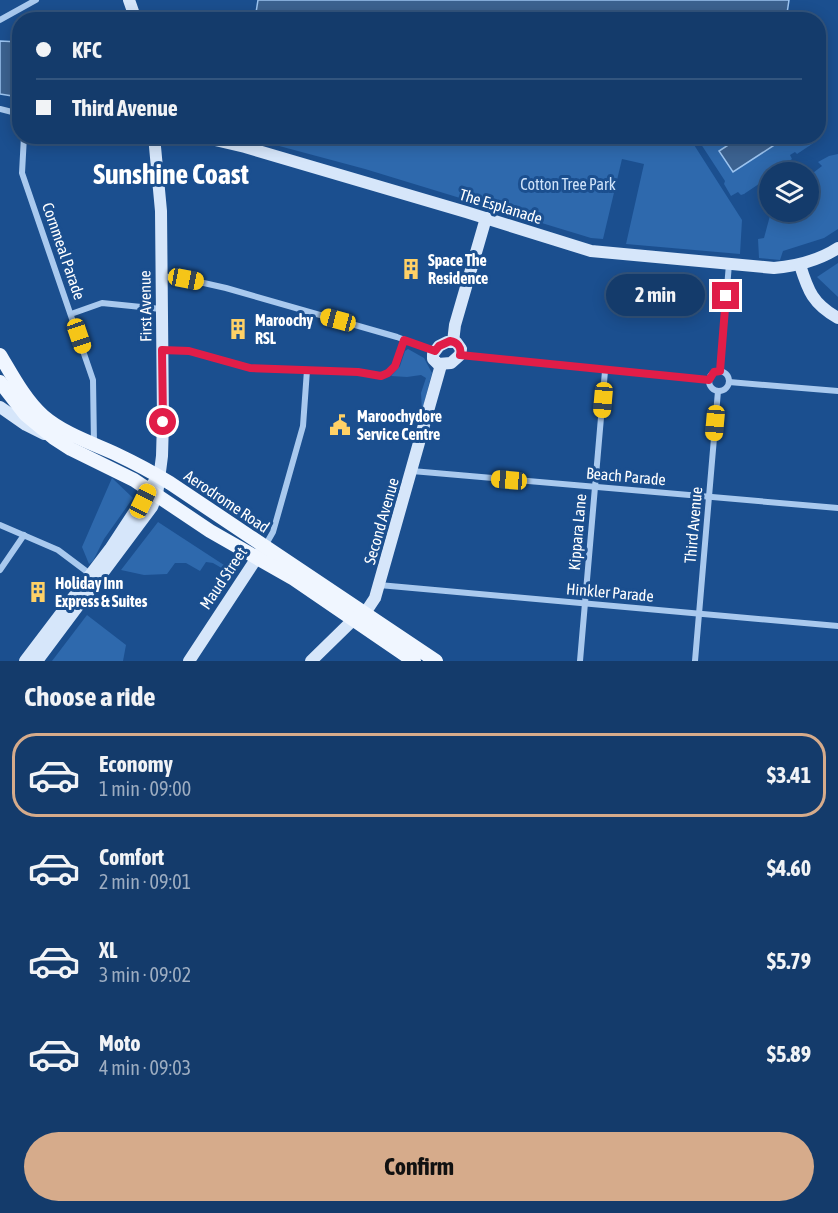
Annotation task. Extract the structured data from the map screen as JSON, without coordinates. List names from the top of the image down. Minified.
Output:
{"streets":{"main road":["Aerodrome Road"],"street":["The Esplanade","Cornmeal Parade","First Avenue","Beach Parade","Second Avenue","Third Avenue","Kippara Lane","Maud Street","Hinkler Parade"]},"crossings":[["Cornmeal Parade","Aerodrome Road"],["First Avenue","Aerodrome Road"],["Beach Parade","Second Avenue"],["Beach Parade","Third Avenue"],["Beach Parade","Kippara Lane"],["Aerodrome Road","Second Avenue"],["Aerodrome Road","Maud Street"],["Second Avenue","Hinkler Parade"],["Third Avenue","Hinkler Parade"],["Kippara Lane","Hinkler Parade"]],"districts":["Sunshine Coast"],"parks":["Cotton Tree Park"],"places":{"building":["Space The Residence","Maroochy RSL","Holiday Inn Express & Suites"],"public building":["Maroochydore Service Centre"]},"page":{"banner":["KFC","Third Avenue"],"bubble":"2 min","heading":"Choose a ride","list":[{"name":"Economy","note":"1 min · 09:00","value":"$3.41"},{"name":"Comfort","note":"2 min · 09:01","value":"$4.60"},{"name":"XL","note":"3 min · 09:02","value":"$5.79"},{"name":"Moto","note":"4 min · 09:03","value":"$5.89"}],"buttons":"Confirm"}}
